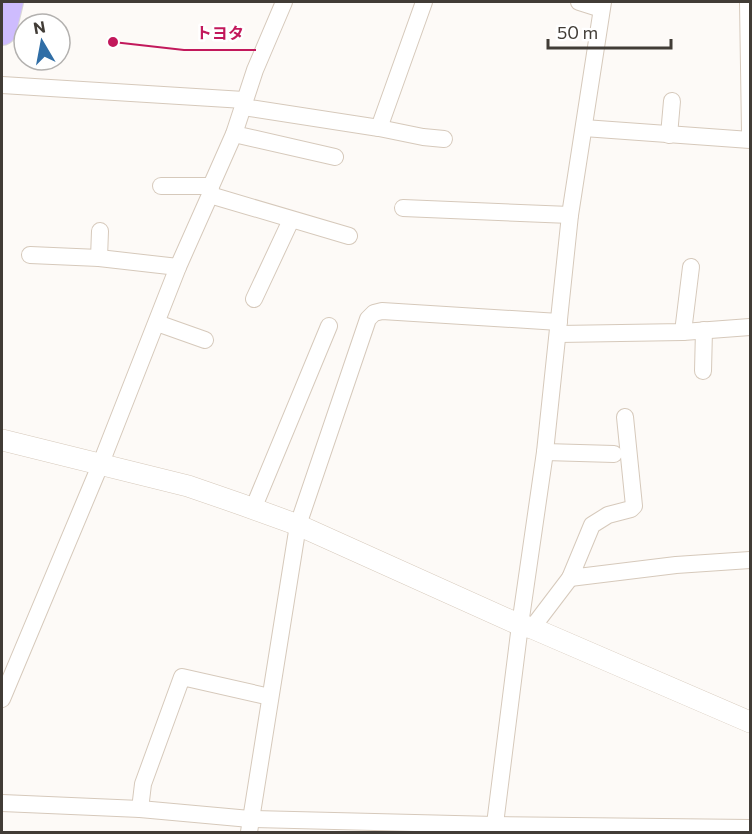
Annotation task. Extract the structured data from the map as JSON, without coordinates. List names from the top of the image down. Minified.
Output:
{"places":["トヨタ"],"scale_bar":"50 m","north":"top"}
